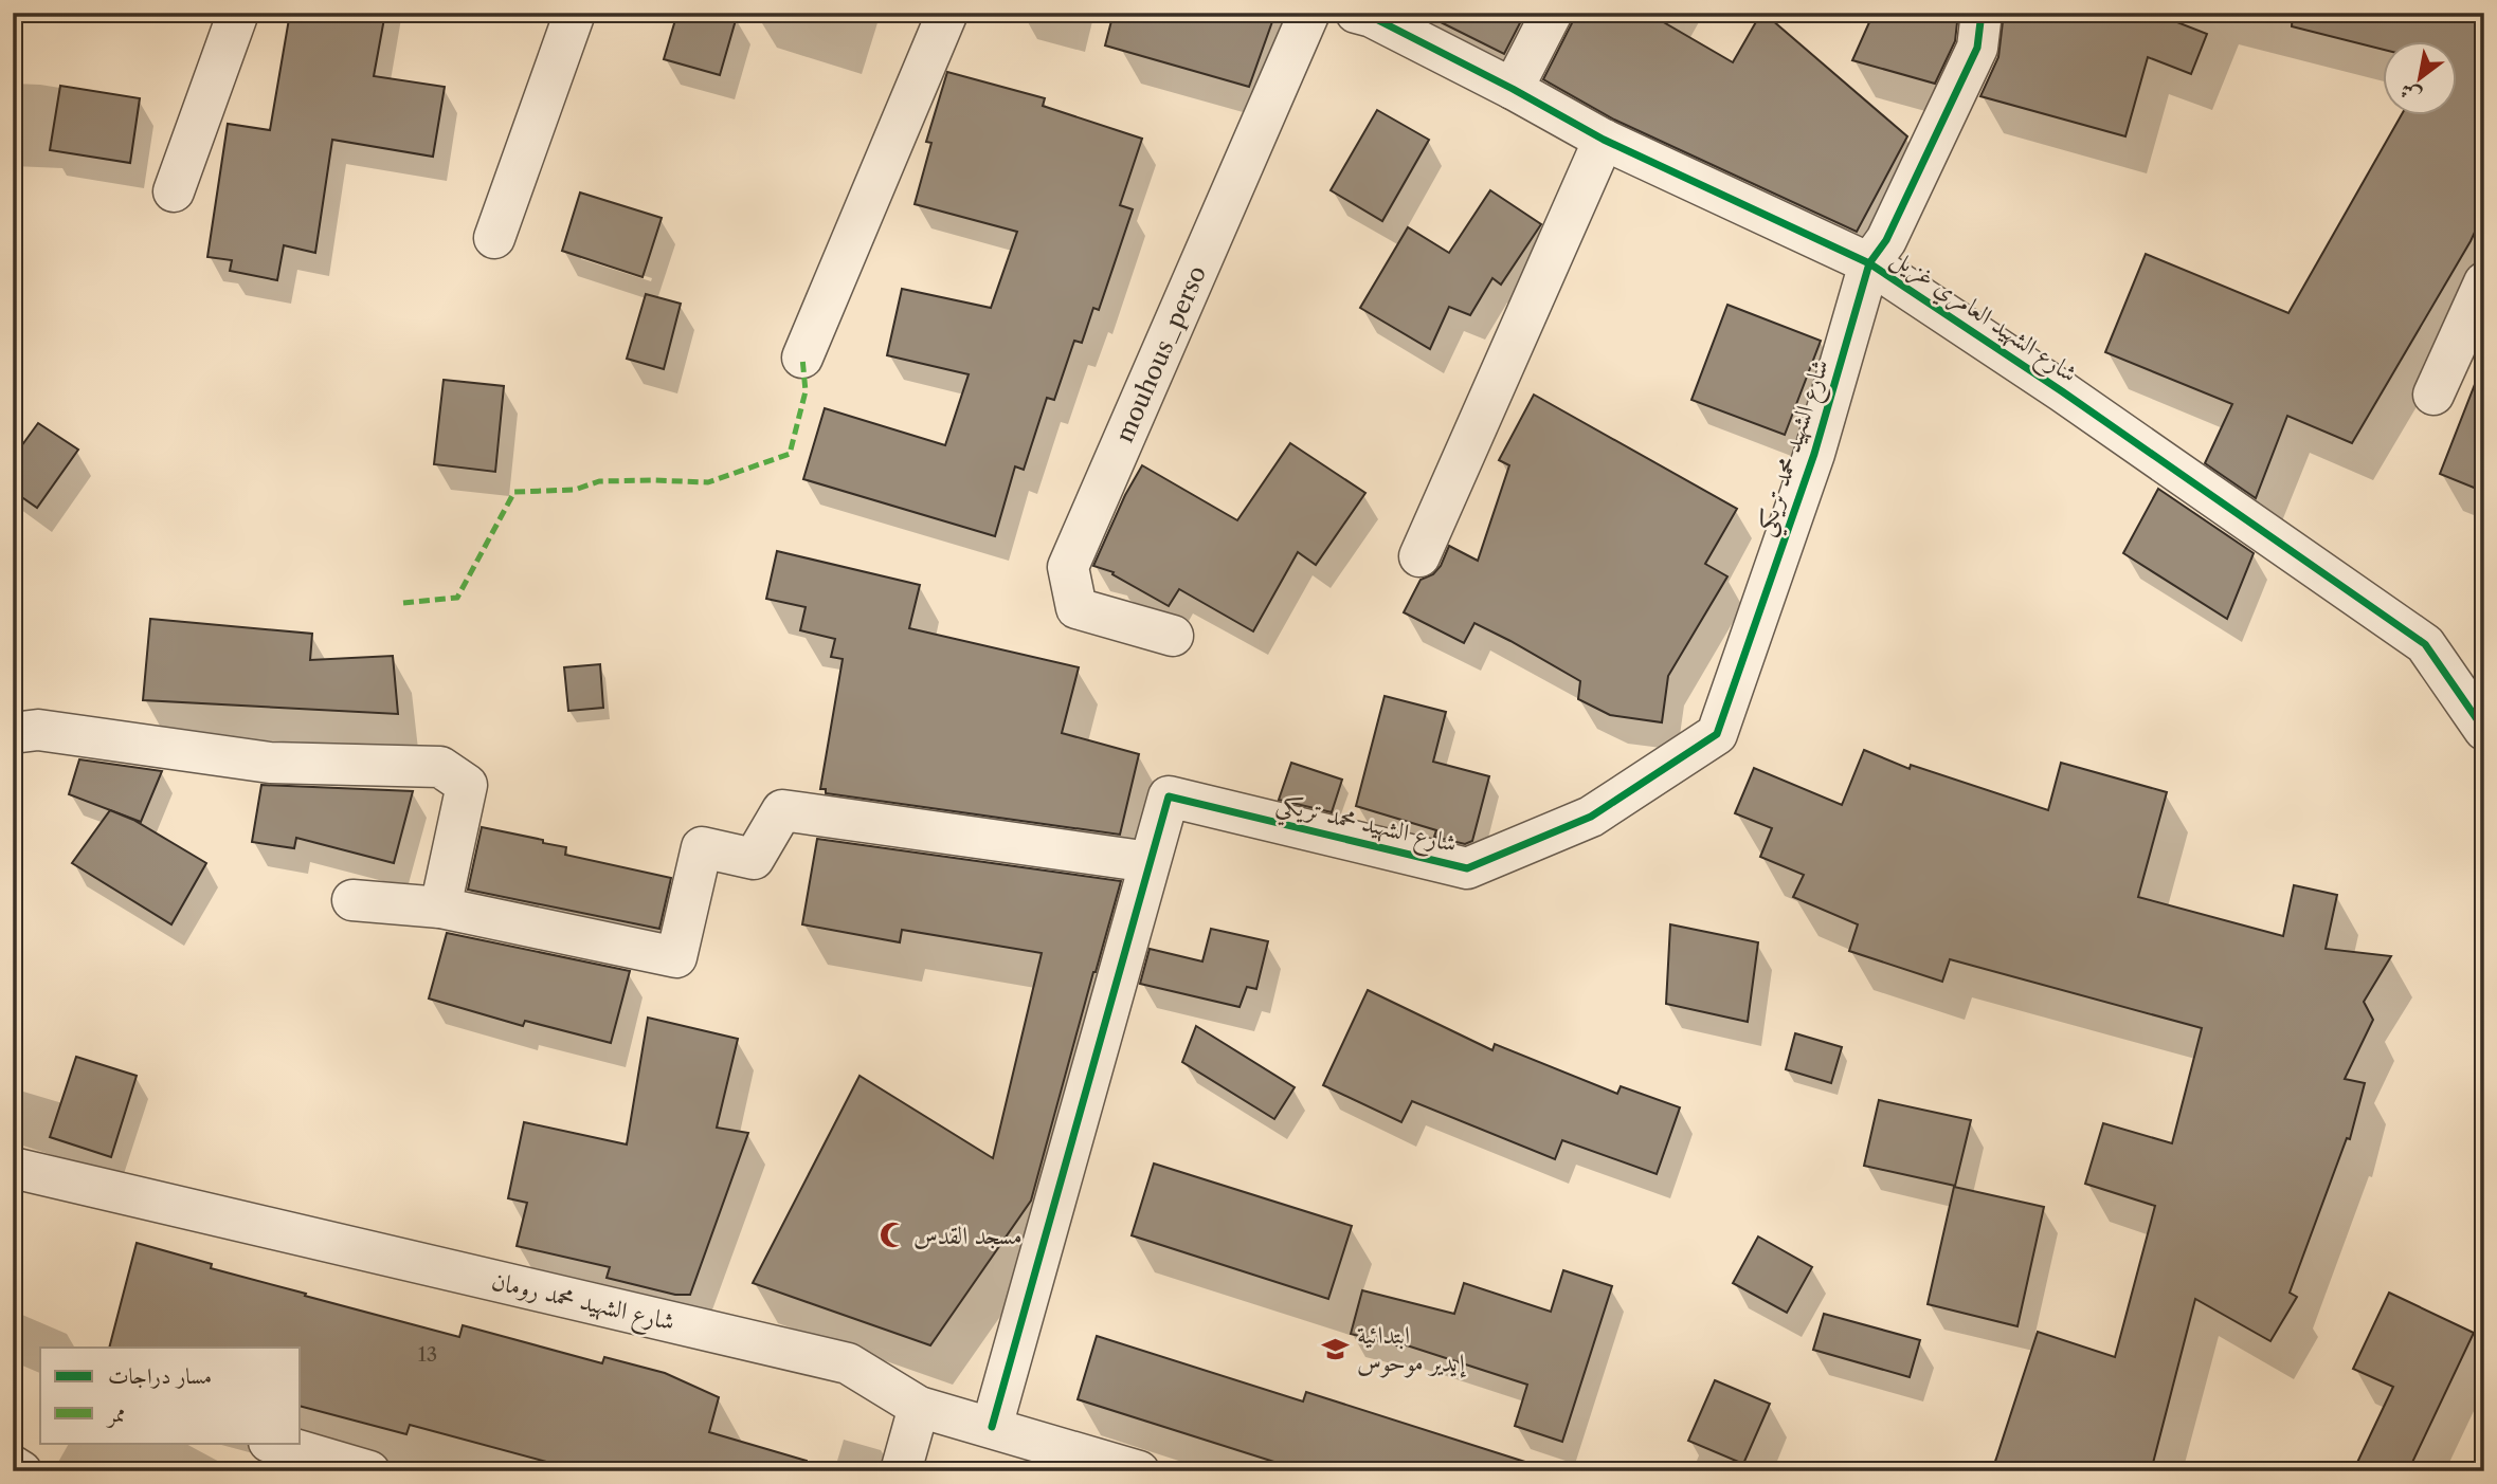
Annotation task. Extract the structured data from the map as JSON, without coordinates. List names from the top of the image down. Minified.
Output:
{"streets":{"street":["شارع الشهيد العامري غزيل","mouhous_perso","شارع الشهيد محمد تريكي","شارع الشهيد محمد رومان"]},"crossings":[["شارع الشهيد العامري غزيل","شارع الشهيد محمد تريكي"],["شارع الشهيد محمد تريكي","شارع الشهيد محمد رومان"]],"places":{"mosque":["مسجد القدس"],"school or university":["ابتدائية إيدير موحوس"]},"house_numbers":["13"],"legend":["مسار دراجات","ممر"],"north":"bottom left"}
